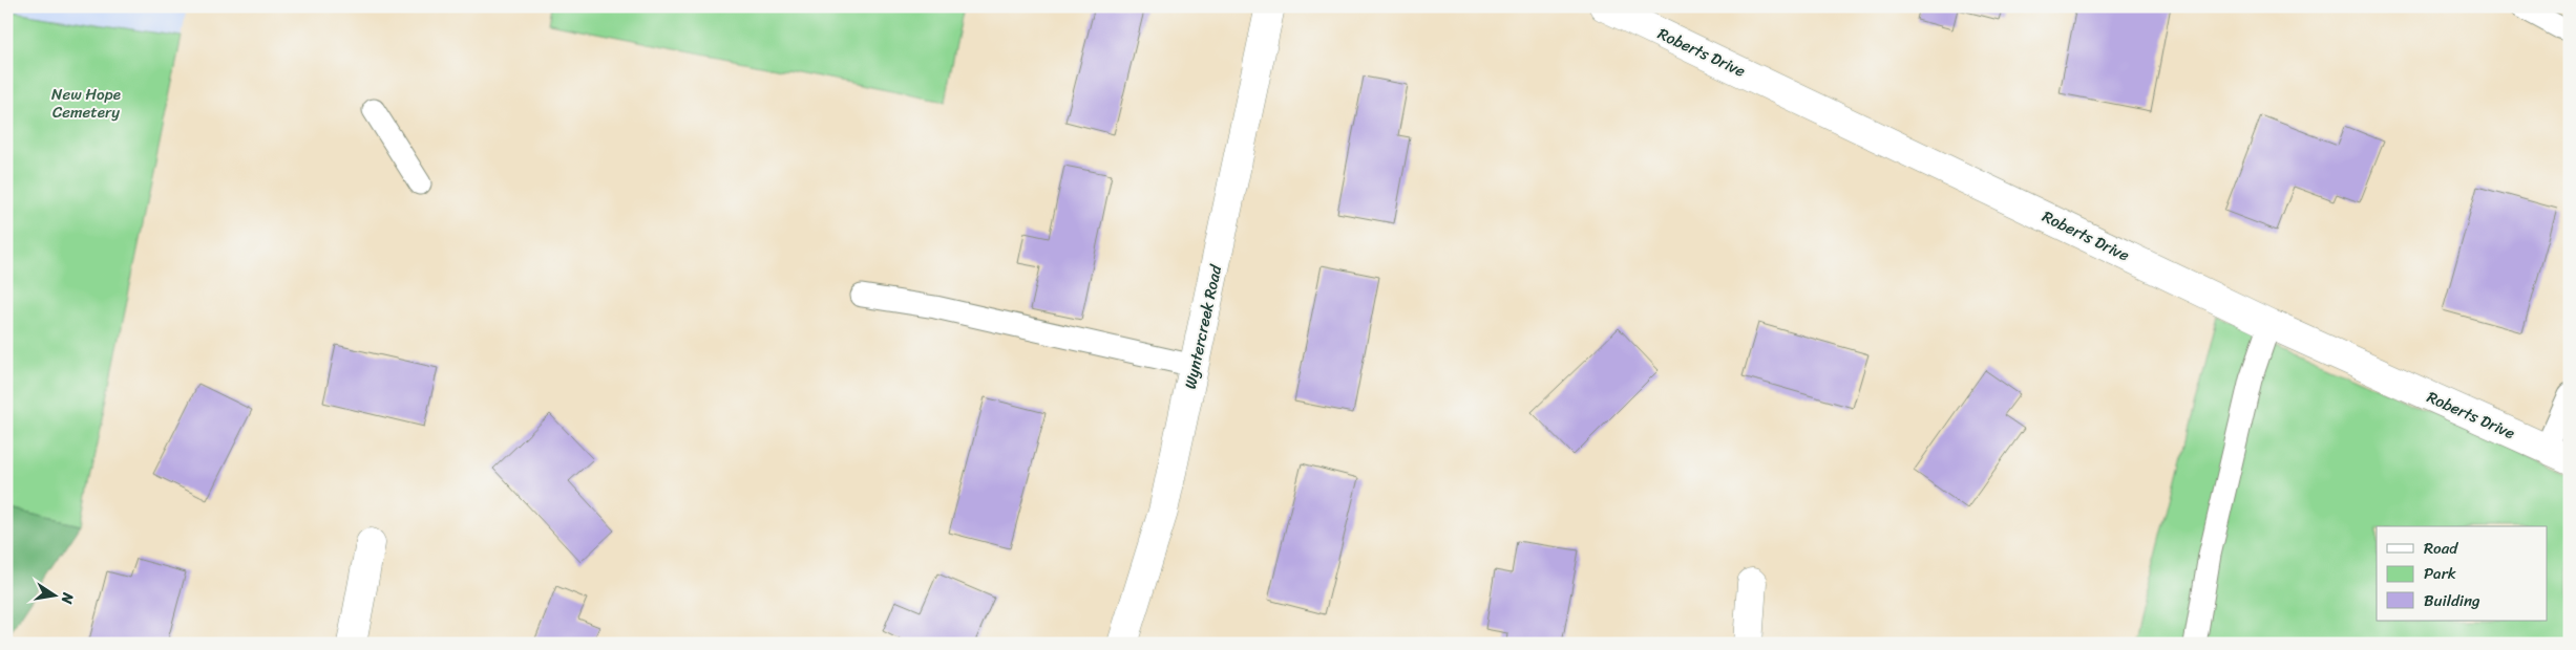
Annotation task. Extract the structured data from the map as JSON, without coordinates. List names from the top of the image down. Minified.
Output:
{"streets":{"street":["Roberts Drive","Wyntercreek Road"]},"parks":["New Hope Cemetery"],"legend":["Road","Park","Building"],"north":"right"}
